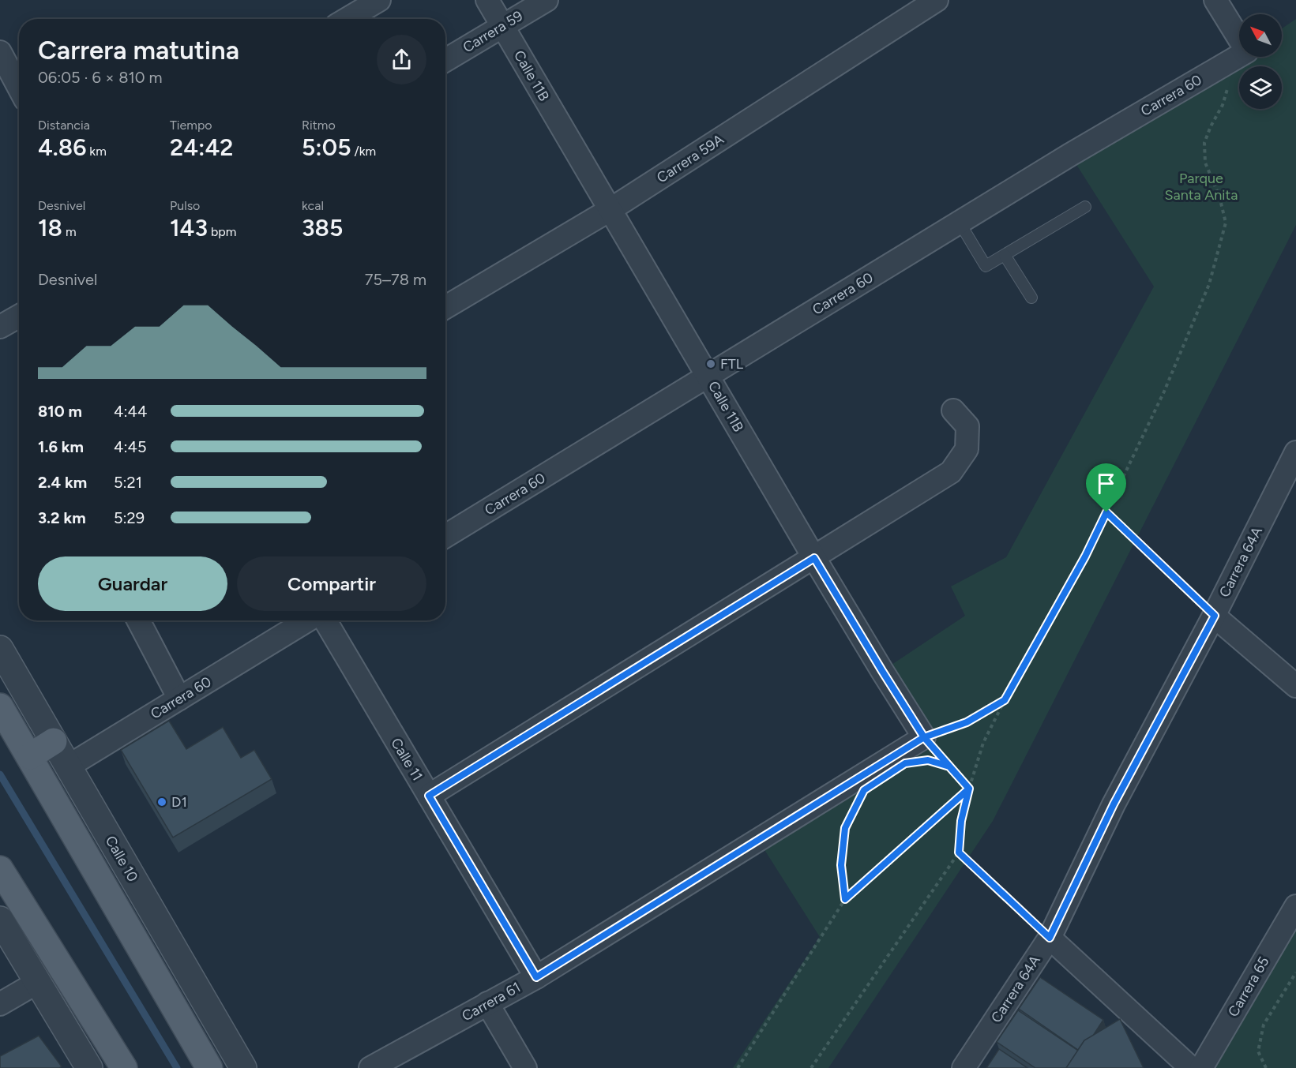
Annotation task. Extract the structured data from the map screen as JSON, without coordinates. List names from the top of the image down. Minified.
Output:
{"streets":{"main road":["Calle 10"],"street":["Carrera 59","Calle 11B","Carrera 60","Carrera 59A","Carrera 64A","Calle 11","Carrera 65","Carrera 61"]},"crossings":[["Carrera 59","Calle 11B"],["Calle 11B","Carrera 60"],["Calle 11B","Carrera 59A"],["Calle 11B","Carrera 61"],["Carrera 60","Calle 10"],["Calle 11","Carrera 61"]],"parks":["Parque Santa Anita"],"places":["FTL","D1"],"north":"top left","page":{"heading":["Carrera matutina","06:05 · 6 × 810 m"],"stats":[["Distancia","4.86 km"],["Tiempo","24:42"],["Ritmo","5:05 /km"],["Desnivel","18 m"],["Pulso","143 bpm"],["kcal","385"]],"chart":["Desnivel","75–78 m"],"list":[{"name":"810 m","note":"4:44"},{"name":"1.6 km","note":"4:45"},{"name":"2.4 km","note":"5:21"},{"name":"3.2 km","note":"5:29"}],"buttons":["Guardar","Compartir"]}}
